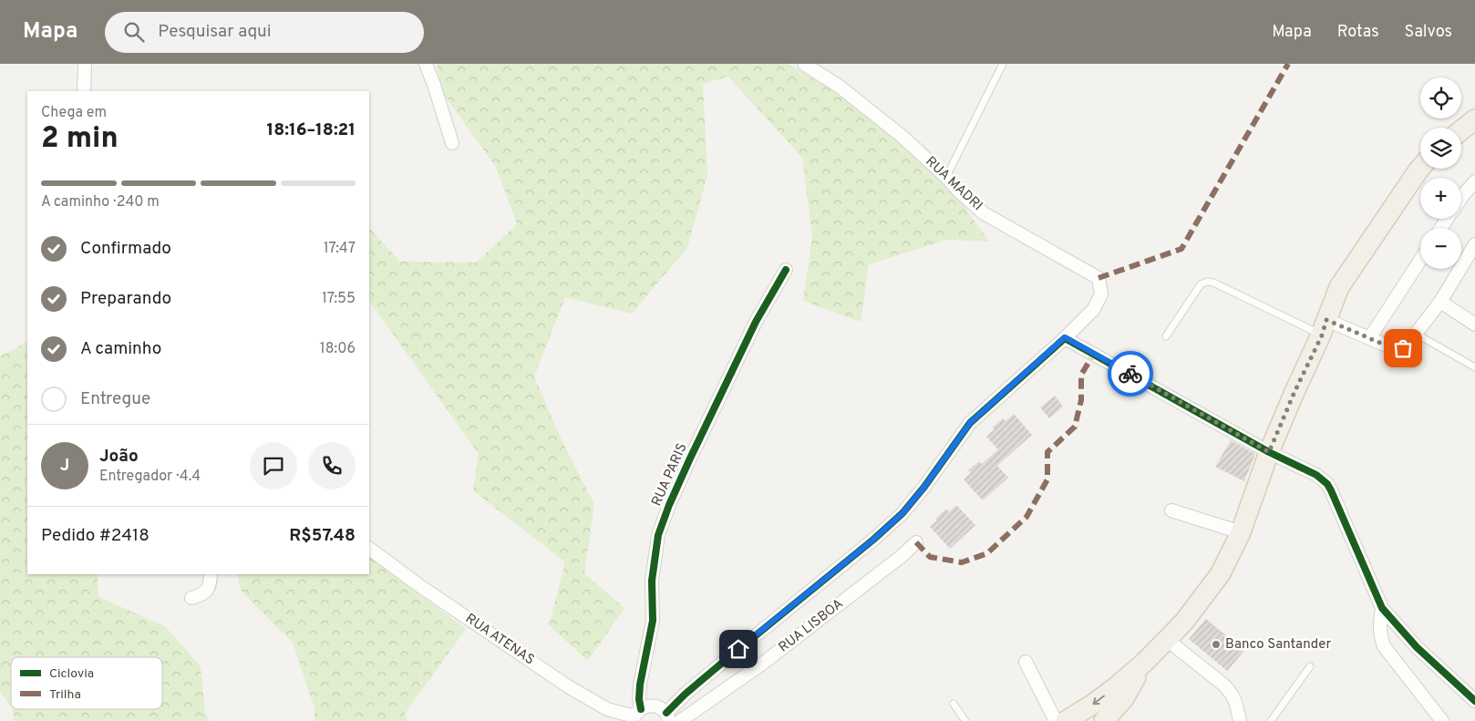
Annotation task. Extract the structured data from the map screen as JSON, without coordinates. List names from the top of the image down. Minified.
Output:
{"streets":{"street":["RUA MADRI","RUA PARIS","RUA LISBOA","RUA ATENAS"]},"crossings":[["RUA MADRI","RUA LISBOA"],["RUA PARIS","RUA ATENAS"],["RUA LISBOA","RUA ATENAS"]],"places":["Banco Santander"],"legend":["Ciclovia","Trilha"],"page":{"header":"Mapa","search":"Pesquisar aqui","nav":["Mapa","Rotas","Salvos"],"map_buttons":["+","−"],"heading":["2 min","Chega em","18:16–18:21"],"panel":["João","Entregador · 4.4","Pedido #2418","R$57.48"],"bar":"A caminho · 240 m","list":[["Confirmado","17:47"],["Preparando","17:55"],["A caminho","18:06"],"Entregue"],"round":"J"}}
